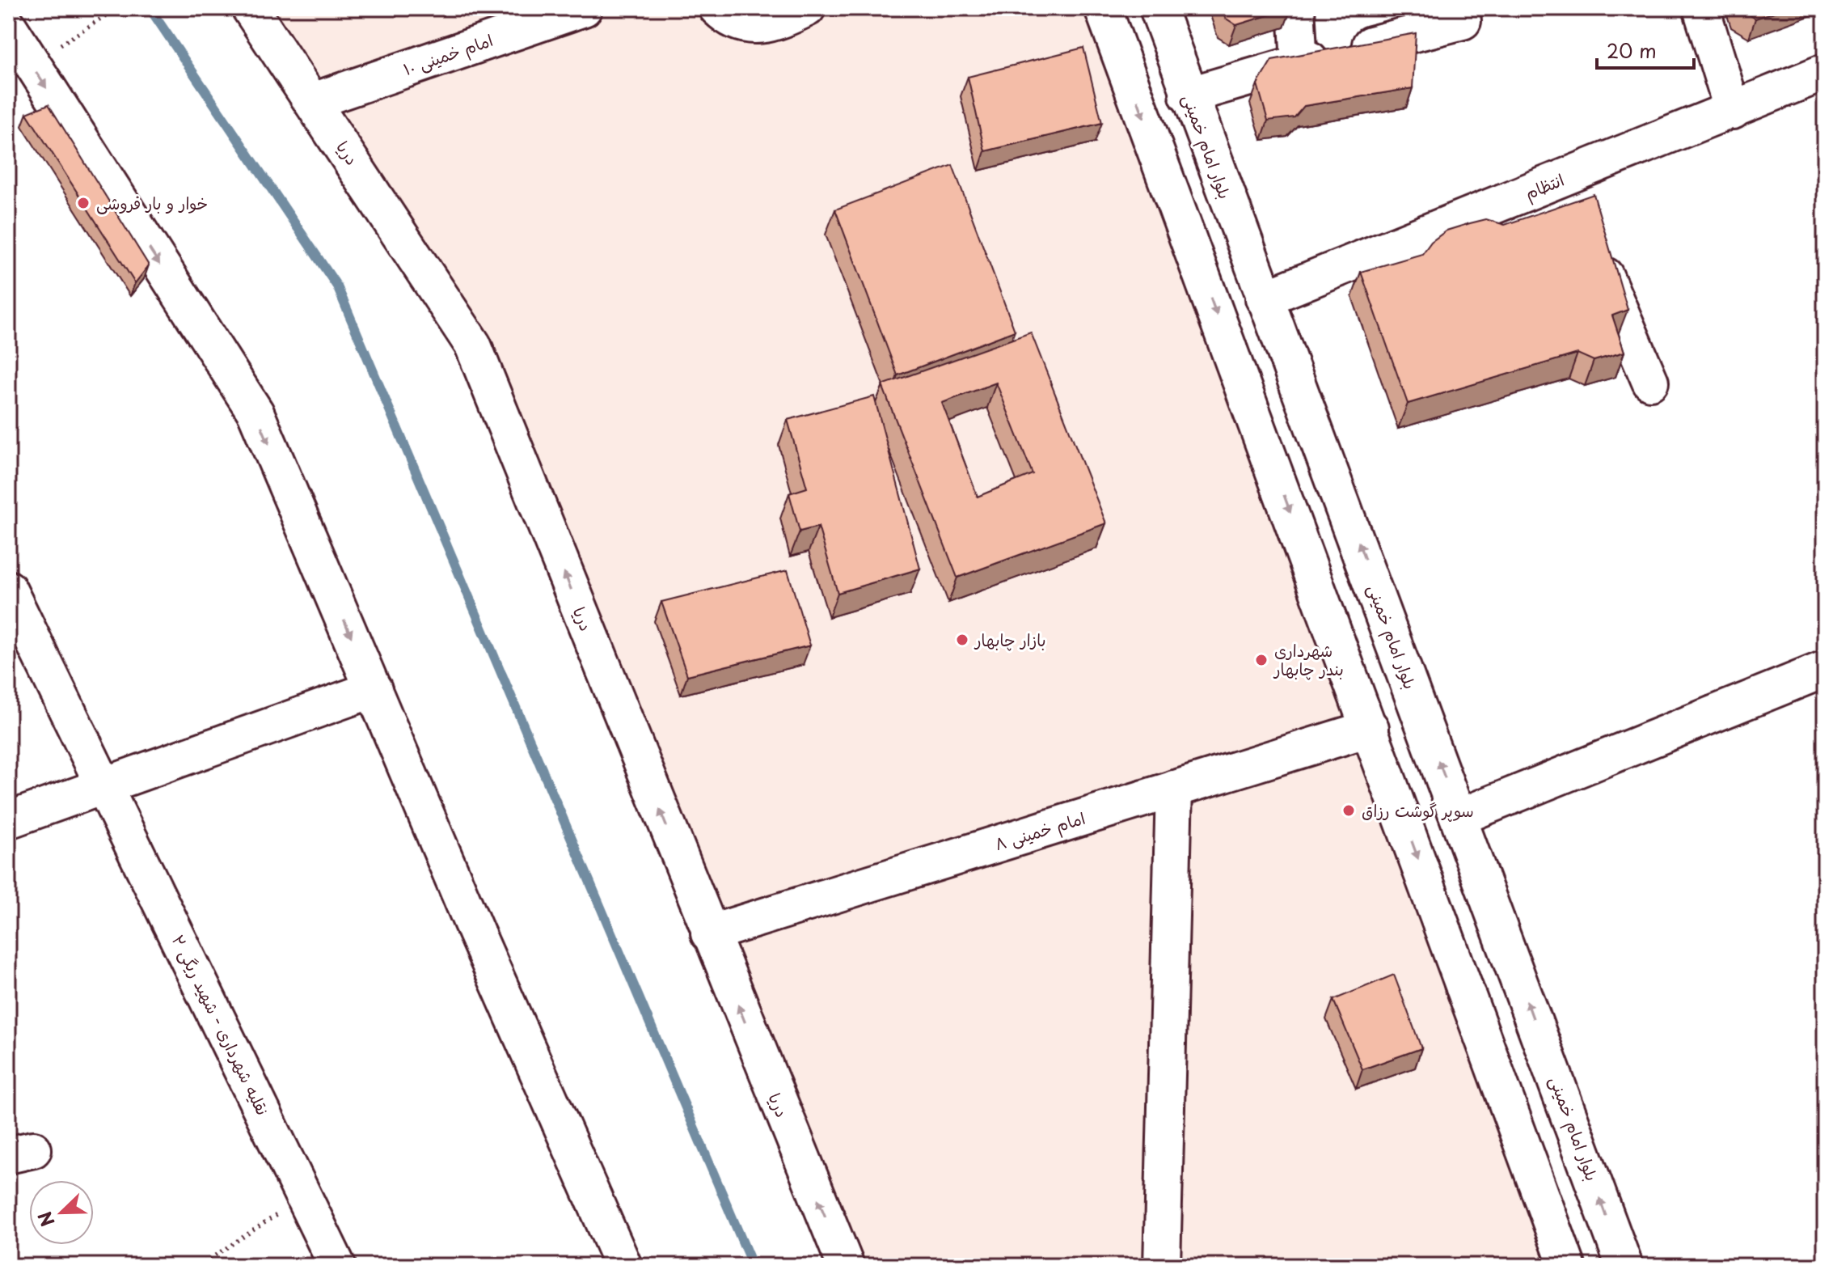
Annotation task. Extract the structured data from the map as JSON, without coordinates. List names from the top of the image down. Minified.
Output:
{"streets":{"street":["امام خمینی ۱۰","بلوار امام خمینی","دریا","انتظام","امام خمینی ۸","نقلیه شهرداری - شهید ریگی ۲"]},"crossings":[["امام خمینی ۱۰","دریا"],["بلوار امام خمینی","انتظام"],["بلوار امام خمینی","امام خمینی ۸"],["دریا","امام خمینی ۸"]],"places":["خوار و بار فروشی","بازار چابهار","شهرداری بندر چابهار","سوپر گوشت رزاق"],"scale_bar":"20 m","north":"bottom left"}
